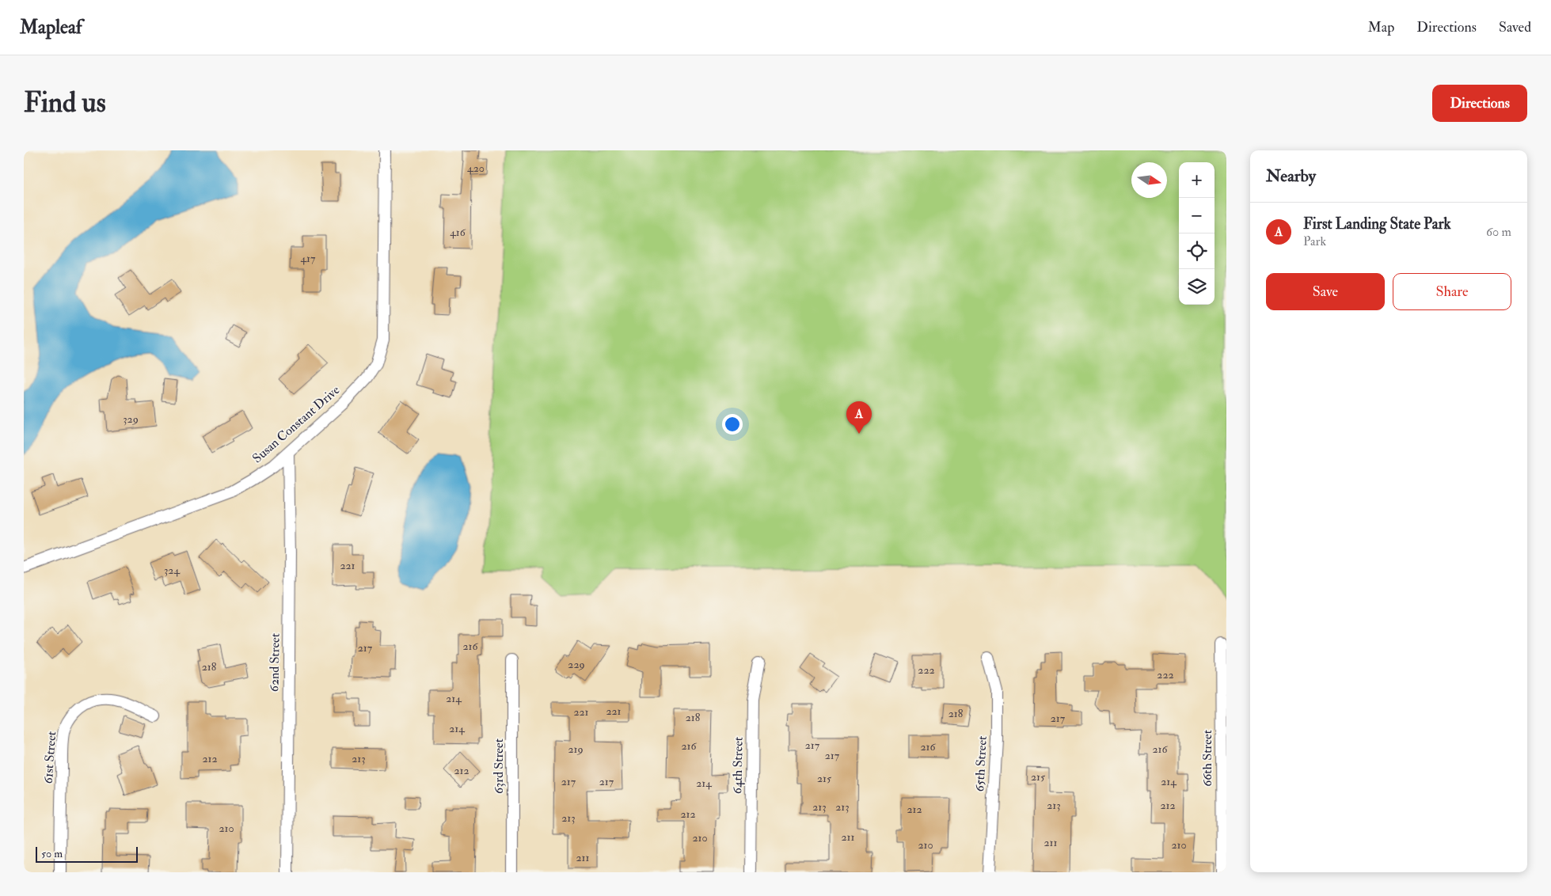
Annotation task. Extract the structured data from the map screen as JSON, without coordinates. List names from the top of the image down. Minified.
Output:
{"streets":{"street":["Susan Constant Drive","62nd Street","61st Street","66th Street","65th Street","64th Street","63rd Street"]},"crossings":[["Susan Constant Drive","62nd Street"]],"house_numbers":["420","416","417","329","221","324","216","217","229","218","222","222","214","221","221","218","218","217","214","217","216","216","219","216","217","212","213","212","215","215","217","217","214","214","213","212","213","213","212","212","213","210","211","210","211","210","210","211"],"scale_bar":"50 m","north":"right","page":{"header":"Mapleaf","nav":["Map","Directions","Saved"],"buttons":["Directions",["Save","Share"]],"title":"Find us","heading":"Nearby","map_buttons":["+","−"],"list":[{"mark":"A","name":"First Landing State Park","note":"Park","value":"60 m"}],"pins":"A","scale":"50 m"}}
